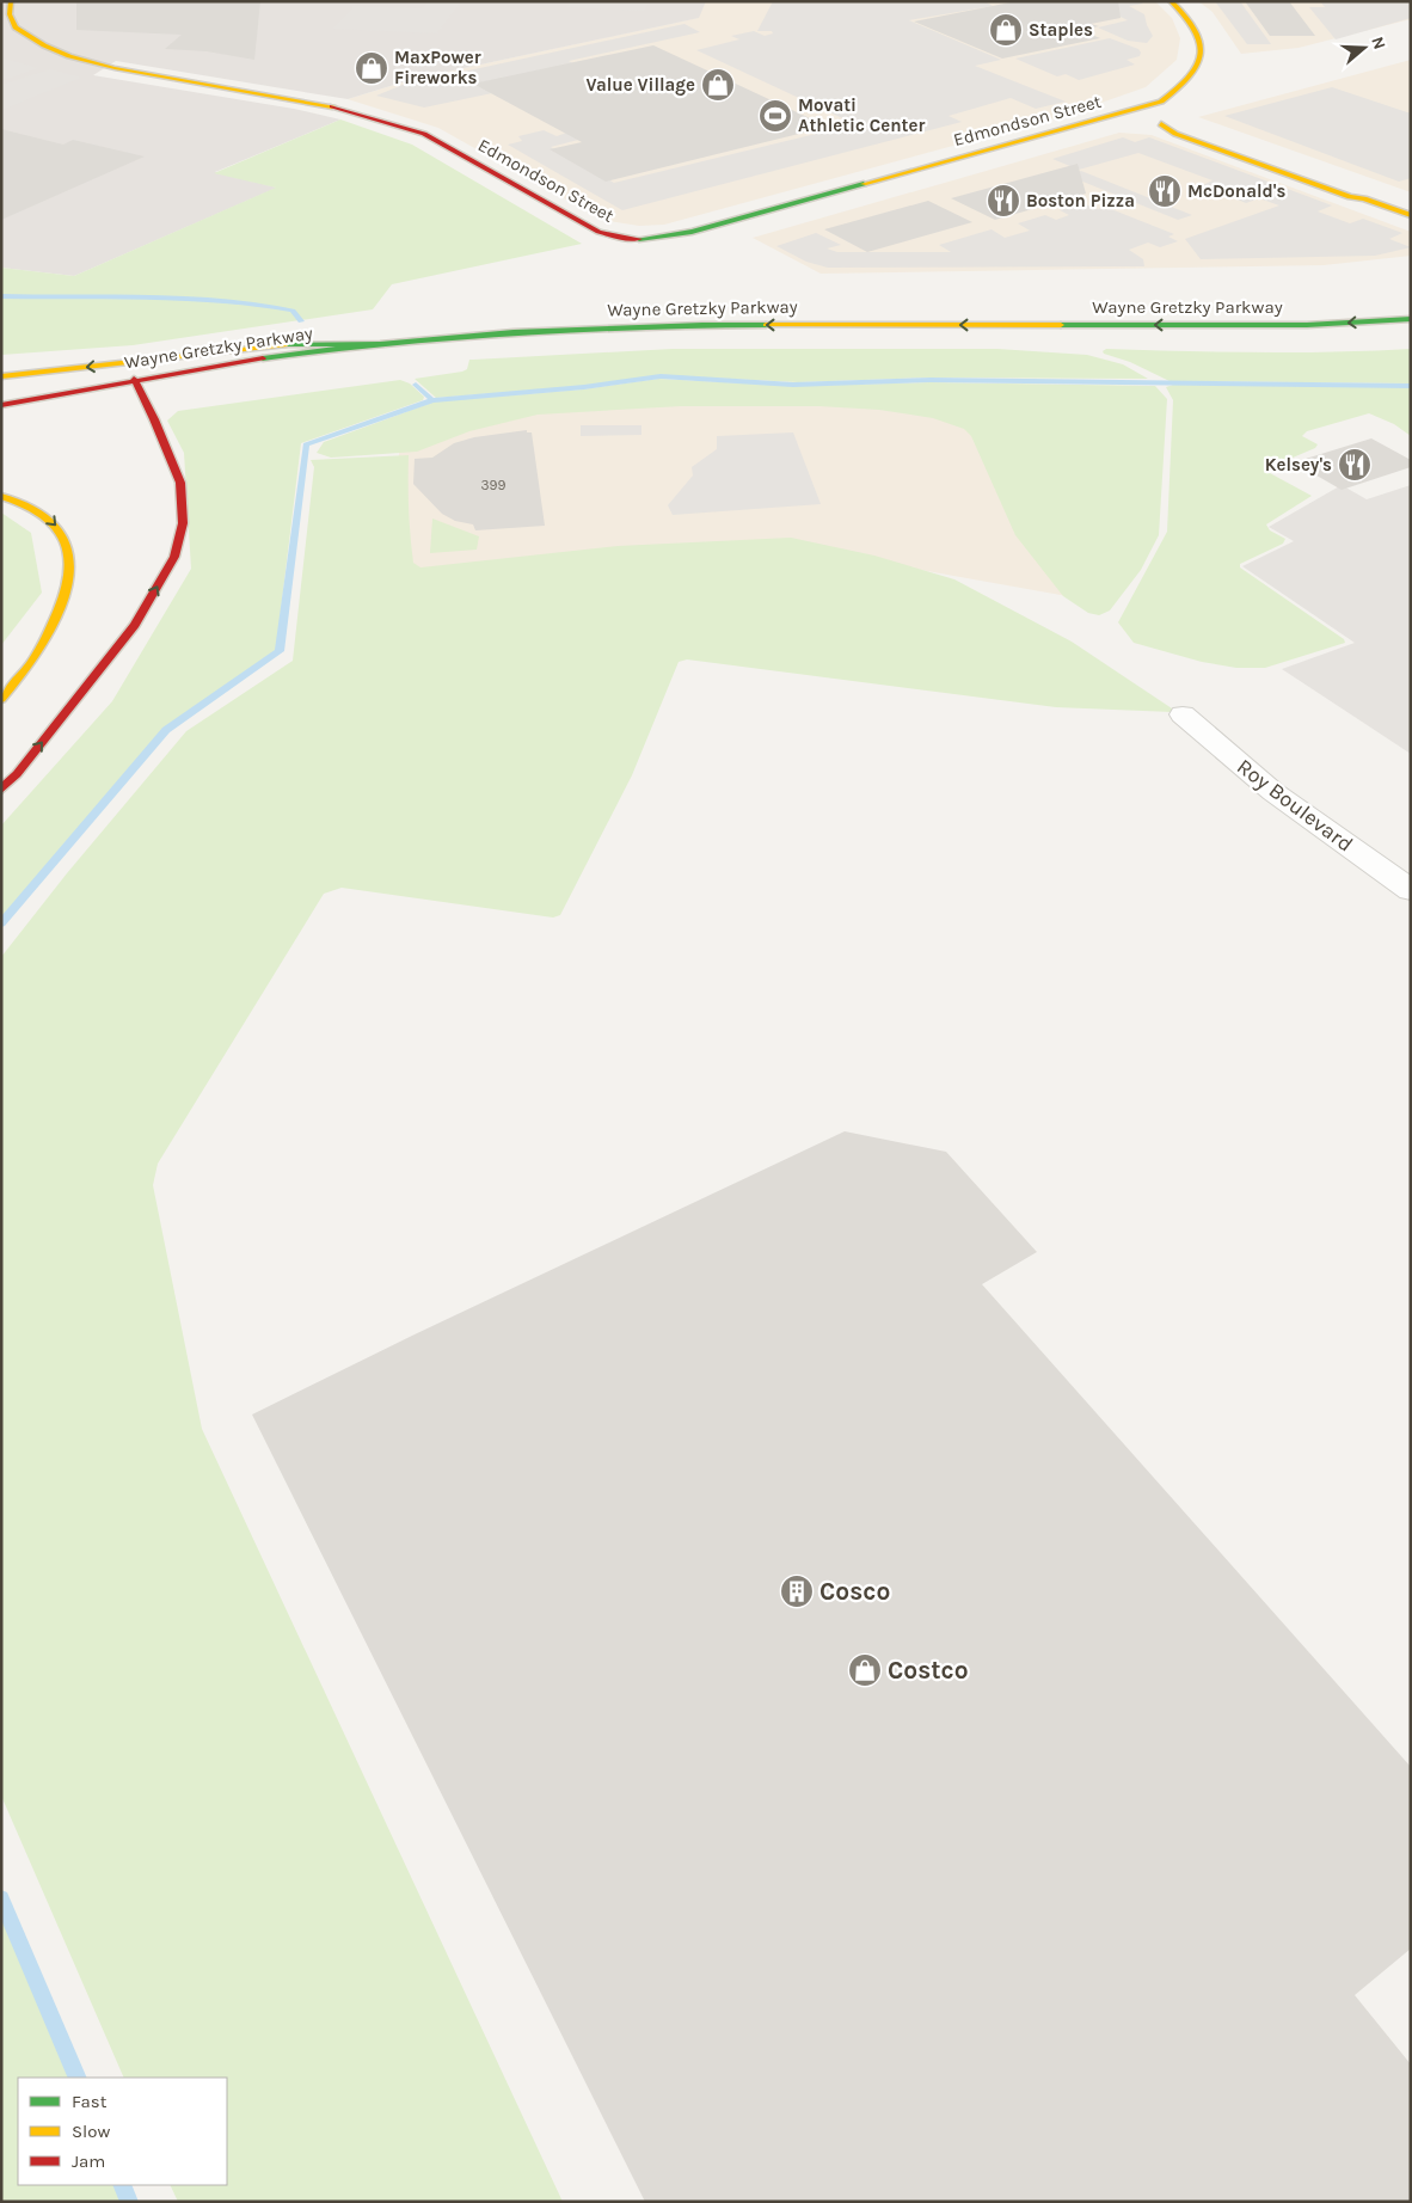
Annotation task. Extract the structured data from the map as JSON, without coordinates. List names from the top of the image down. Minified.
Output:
{"streets":{"main road":["Edmondson Street","Wayne Gretzky Parkway"],"street":["Roy Boulevard"]},"one_way":["Wayne Gretzky Parkway"],"places":{"shop":["Staples","MaxPower Fireworks","Value Village","Costco"],"sports":["Movati Athletic Center"],"restaurant":["McDonald's","Boston Pizza","Kelsey's"],"building":["Cosco"]},"house_numbers":["399"],"legend":["Fast","Slow","Jam"],"north":"right"}
